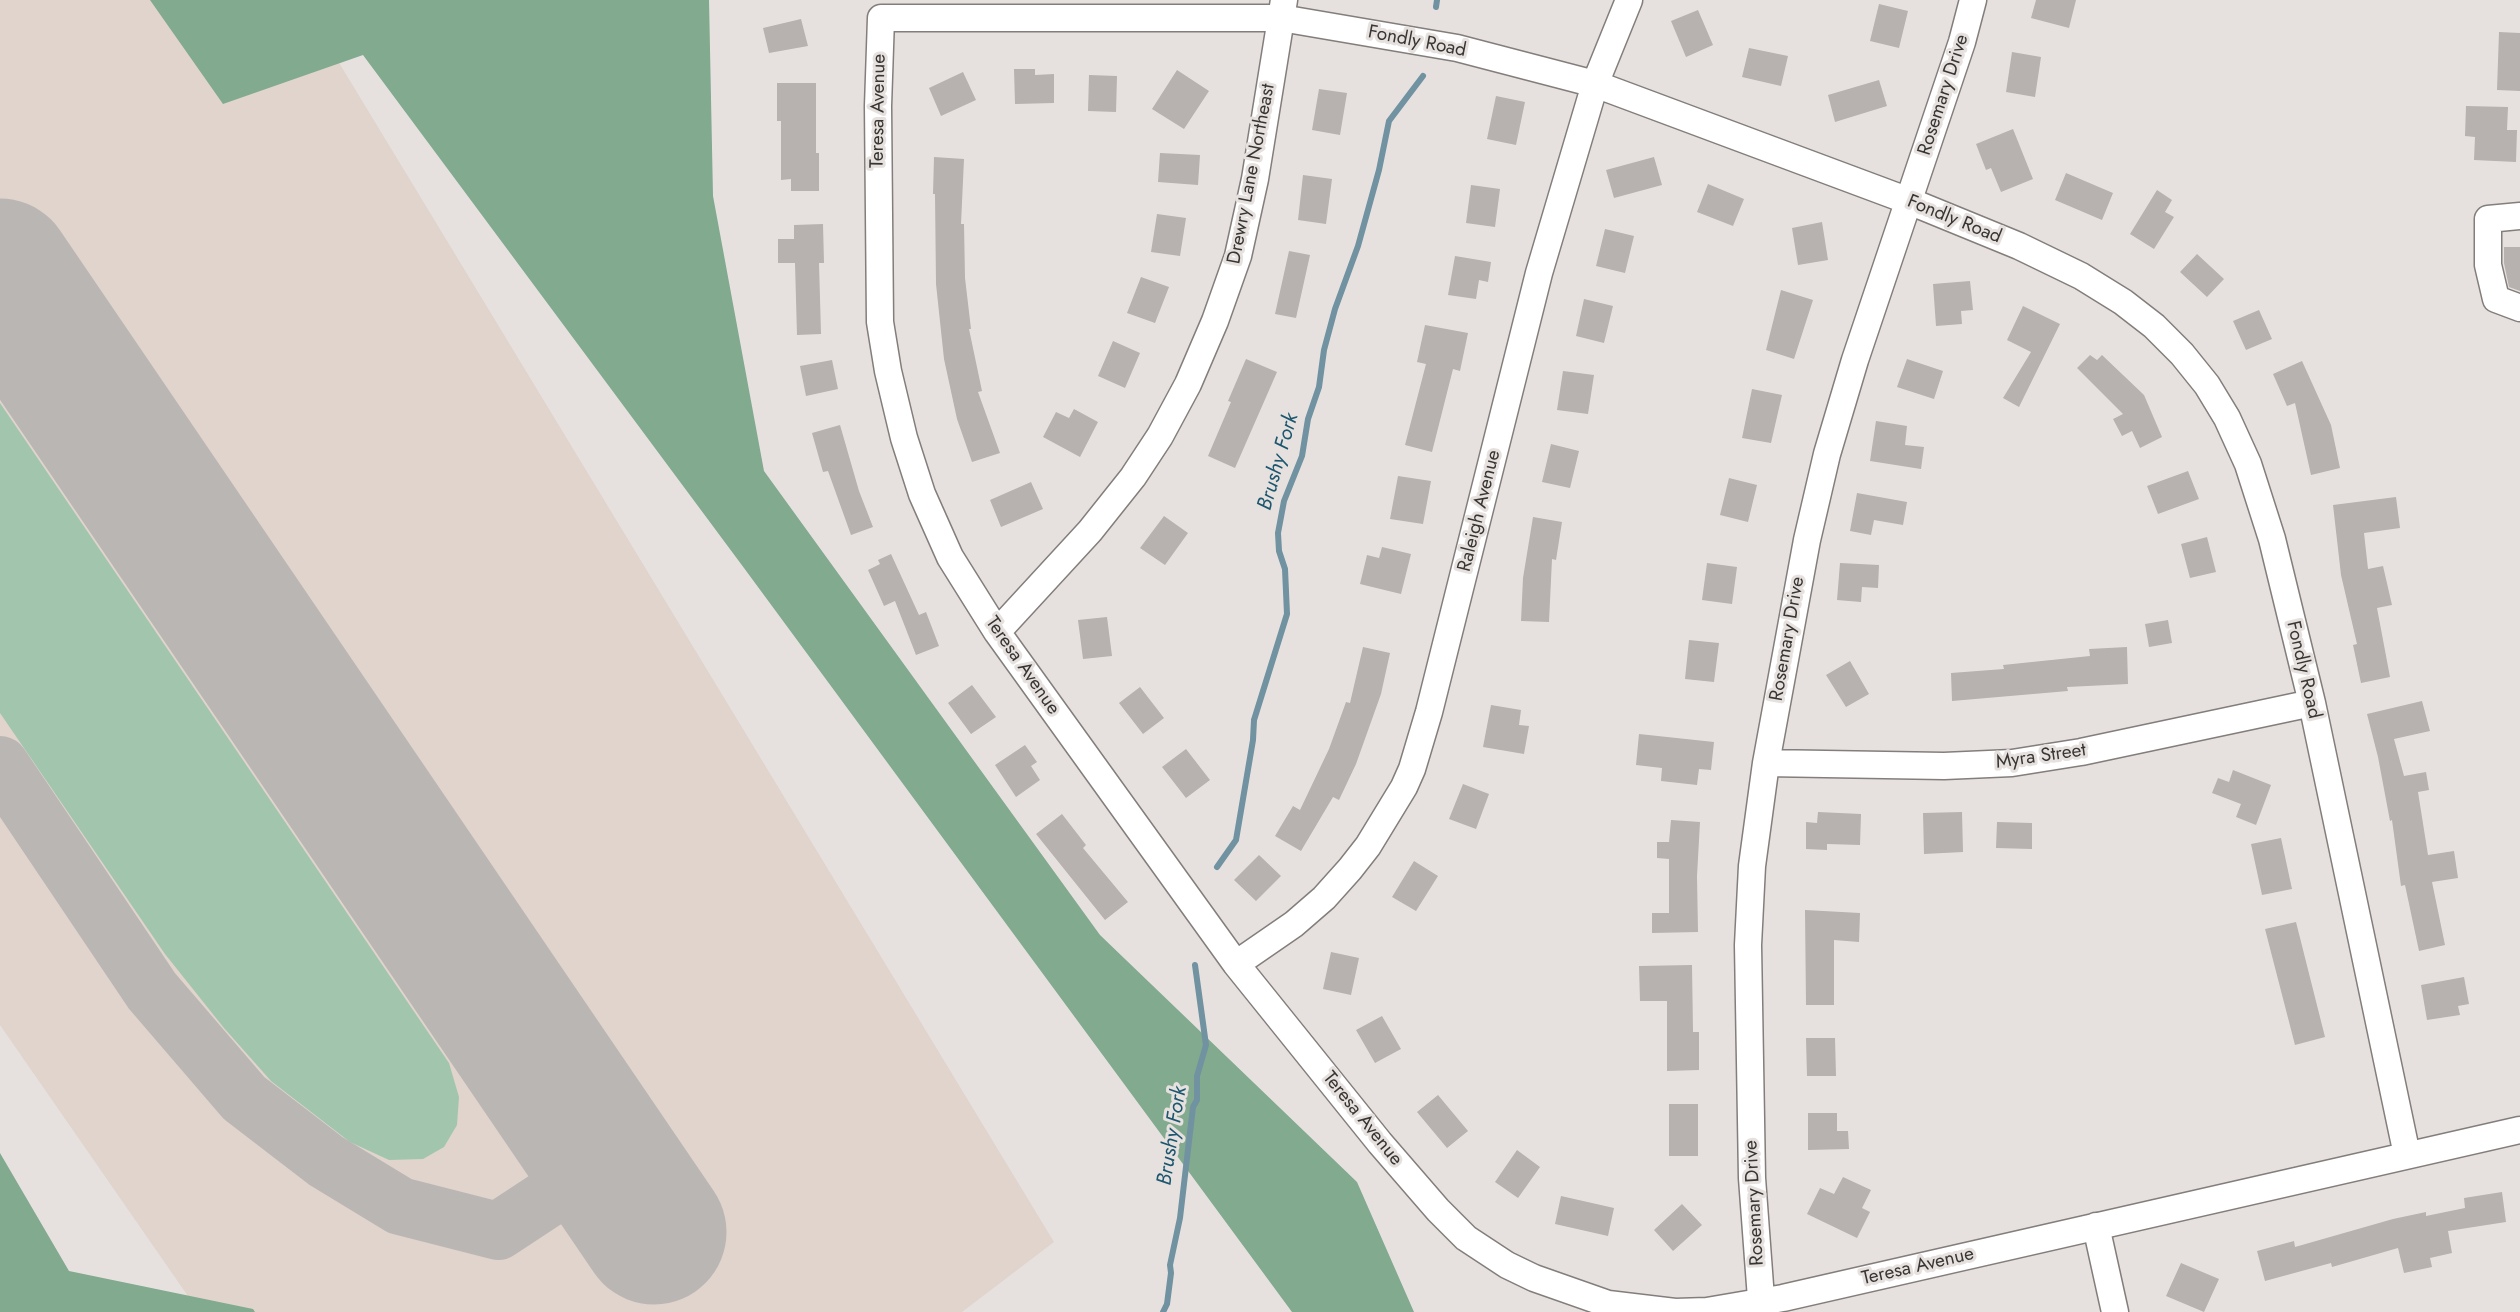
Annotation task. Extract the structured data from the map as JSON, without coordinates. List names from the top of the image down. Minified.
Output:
{"streets":{"street":["Fondly Road","Rosemary Drive","Teresa Avenue","Drewry Lane Northeast","Raleigh Avenue","Myra Street"]},"crossings":[["Fondly Road","Rosemary Drive"],["Fondly Road","Teresa Avenue"],["Fondly Road","Drewry Lane Northeast"],["Fondly Road","Raleigh Avenue"],["Fondly Road","Myra Street"],["Rosemary Drive","Teresa Avenue"],["Rosemary Drive","Myra Street"],["Teresa Avenue","Drewry Lane Northeast"],["Teresa Avenue","Raleigh Avenue"]],"water":["Brushy Fork"]}
